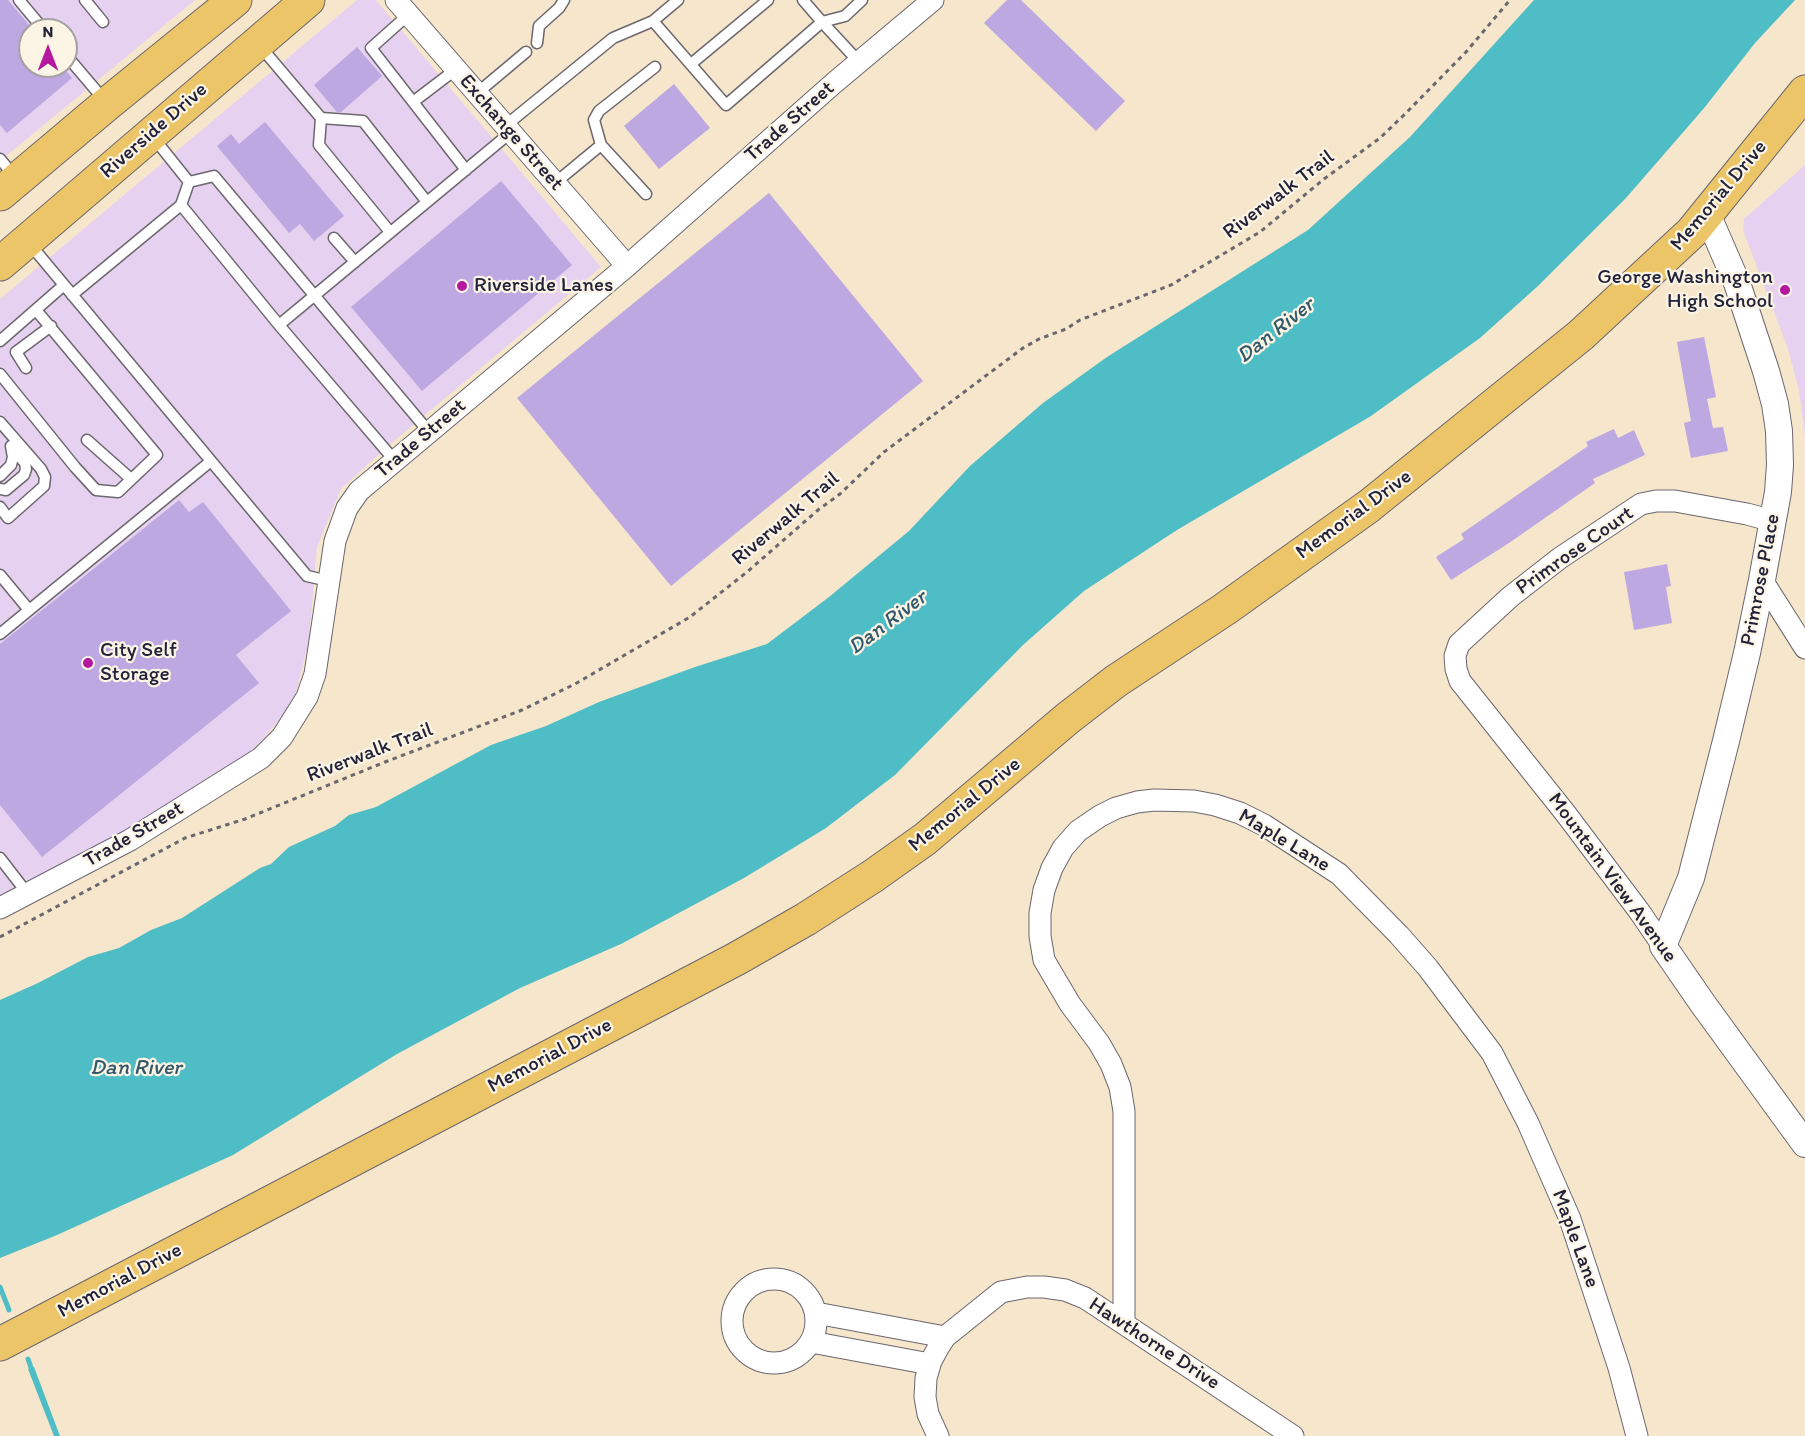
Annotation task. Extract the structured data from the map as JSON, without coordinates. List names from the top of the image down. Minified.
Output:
{"streets":{"main road":["Riverside Drive","Memorial Drive"],"street":["Trade Street","Exchange Street","Primrose Court","Primrose Place","Maple Lane","Mountain View Avenue","Hawthorne Drive"],"path":["Riverwalk Trail"]},"crossings":[["Trade Street","Exchange Street"],["Memorial Drive","Primrose Place"],["Primrose Court","Primrose Place"],["Primrose Court","Mountain View Avenue"],["Primrose Place","Mountain View Avenue"],["Maple Lane","Hawthorne Drive"]],"water":["Dan River"],"places":["Riverside Lanes","George Washington High School","City Self Storage"],"north":"top"}
